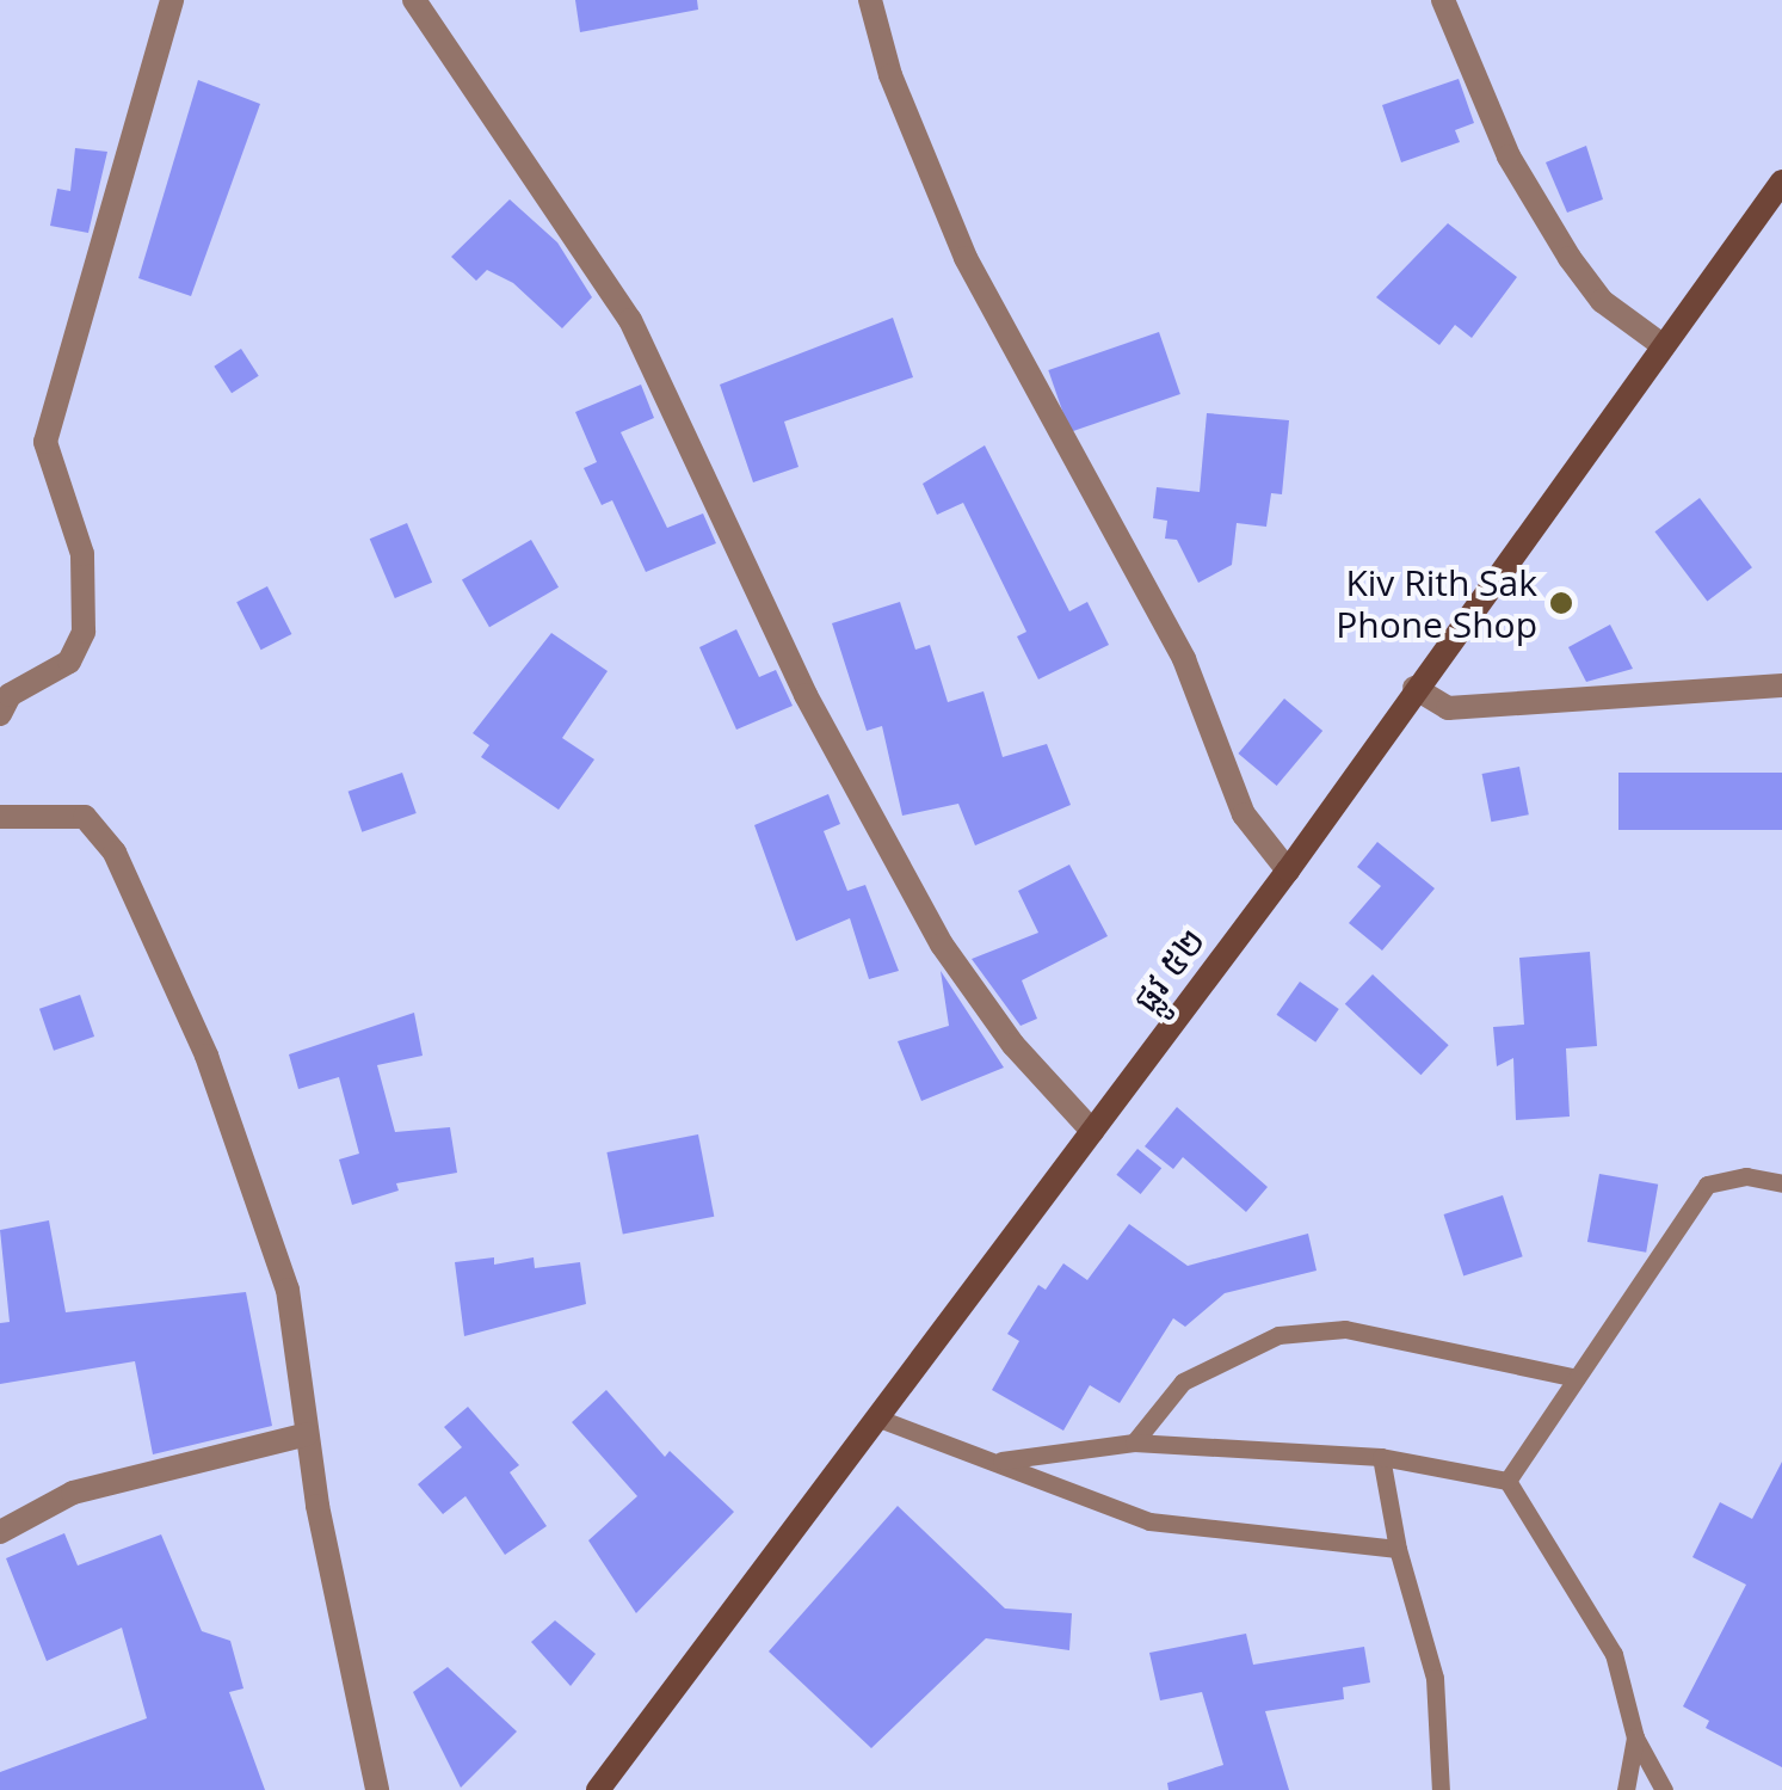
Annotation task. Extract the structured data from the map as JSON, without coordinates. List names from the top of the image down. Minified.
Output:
{"streets":{"street":["ផ្លូវ ៥២"]},"places":["Kiv Rith Sak Phone Shop"]}
